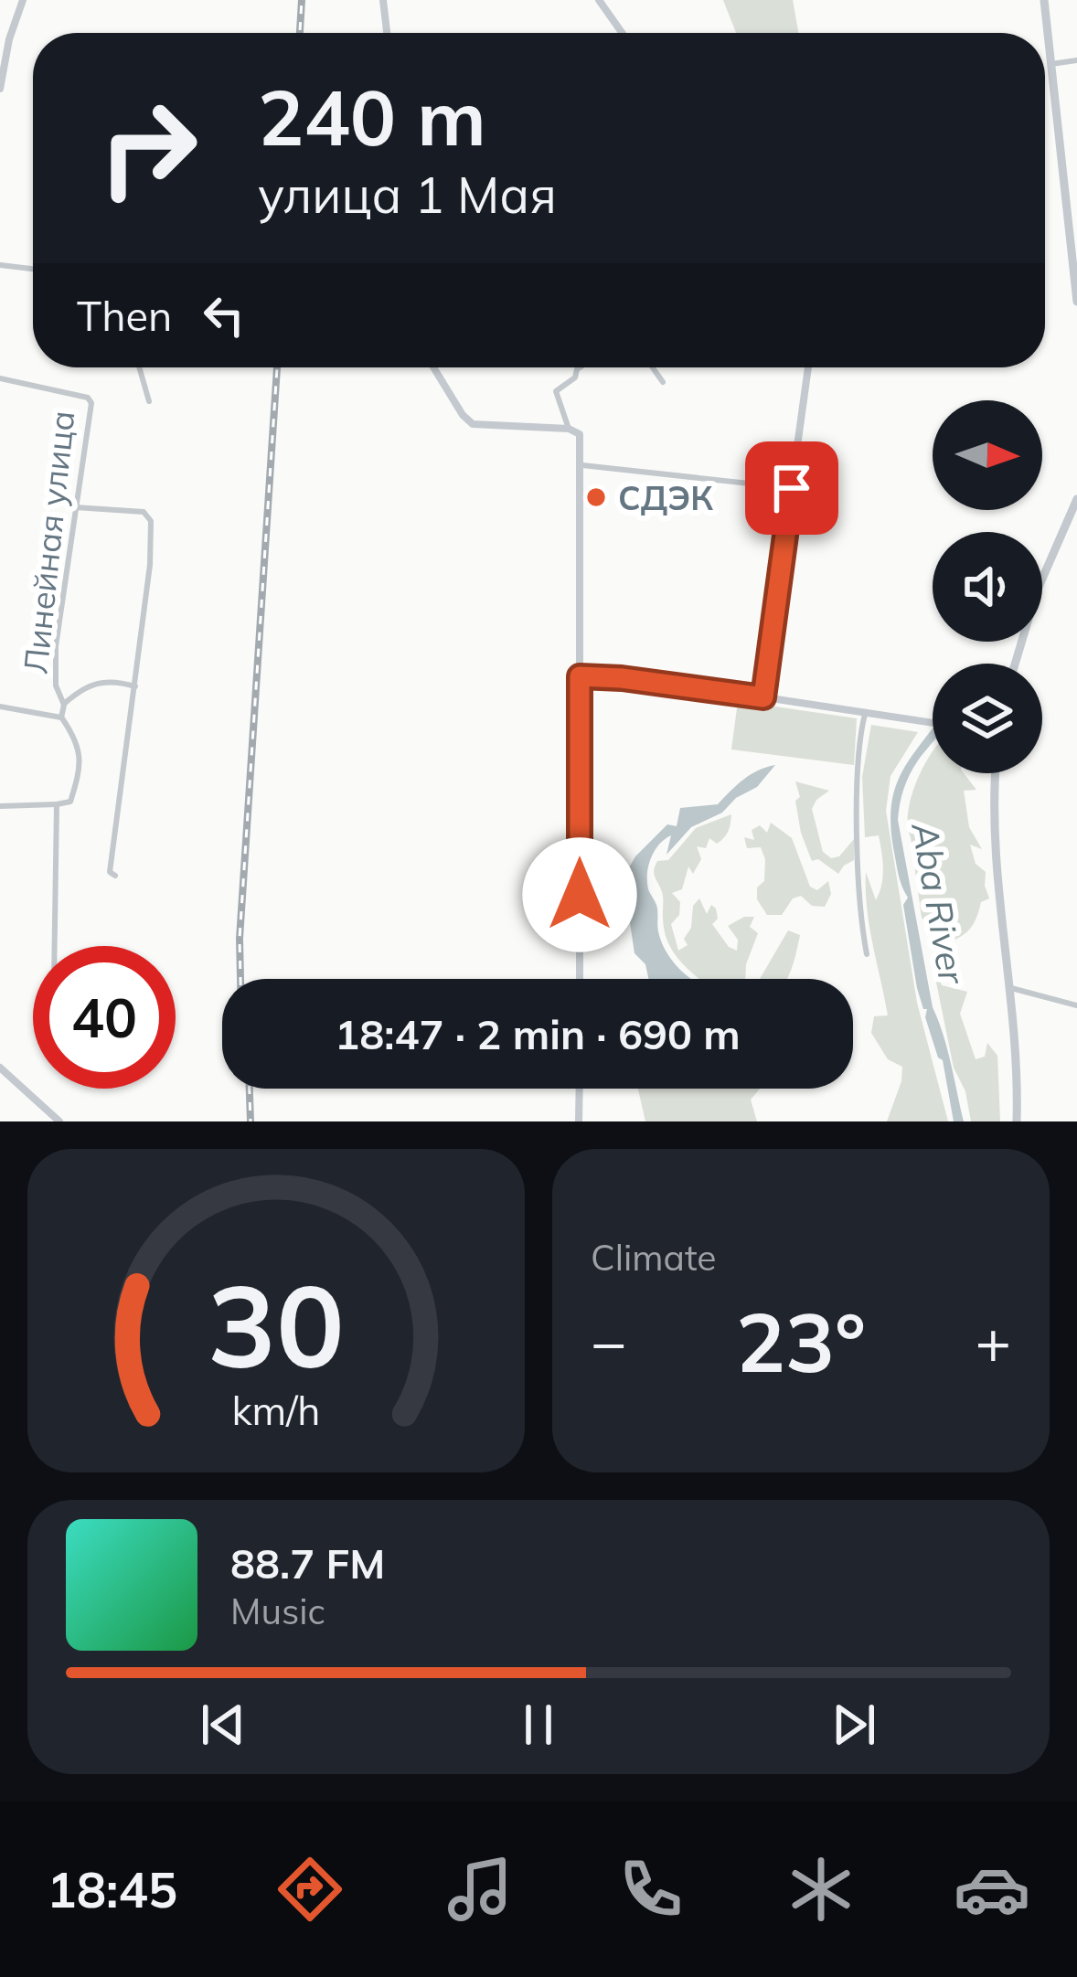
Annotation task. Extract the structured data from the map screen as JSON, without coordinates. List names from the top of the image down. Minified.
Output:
{"streets":{"street":["Линейная улица"]},"water":["Aba River"],"places":["СДЭК"],"north":"right","page":{"turn":["240 m","улица 1 Мая"],"then":"Then","limit":"40","trip":"18:47 · 2 min · 690 m","tile":"Climate","heat":["−","23°","+"],"song":["88.7 FM","Music"],"tabs":"18:45","gauge":["30","km/h"]}}
